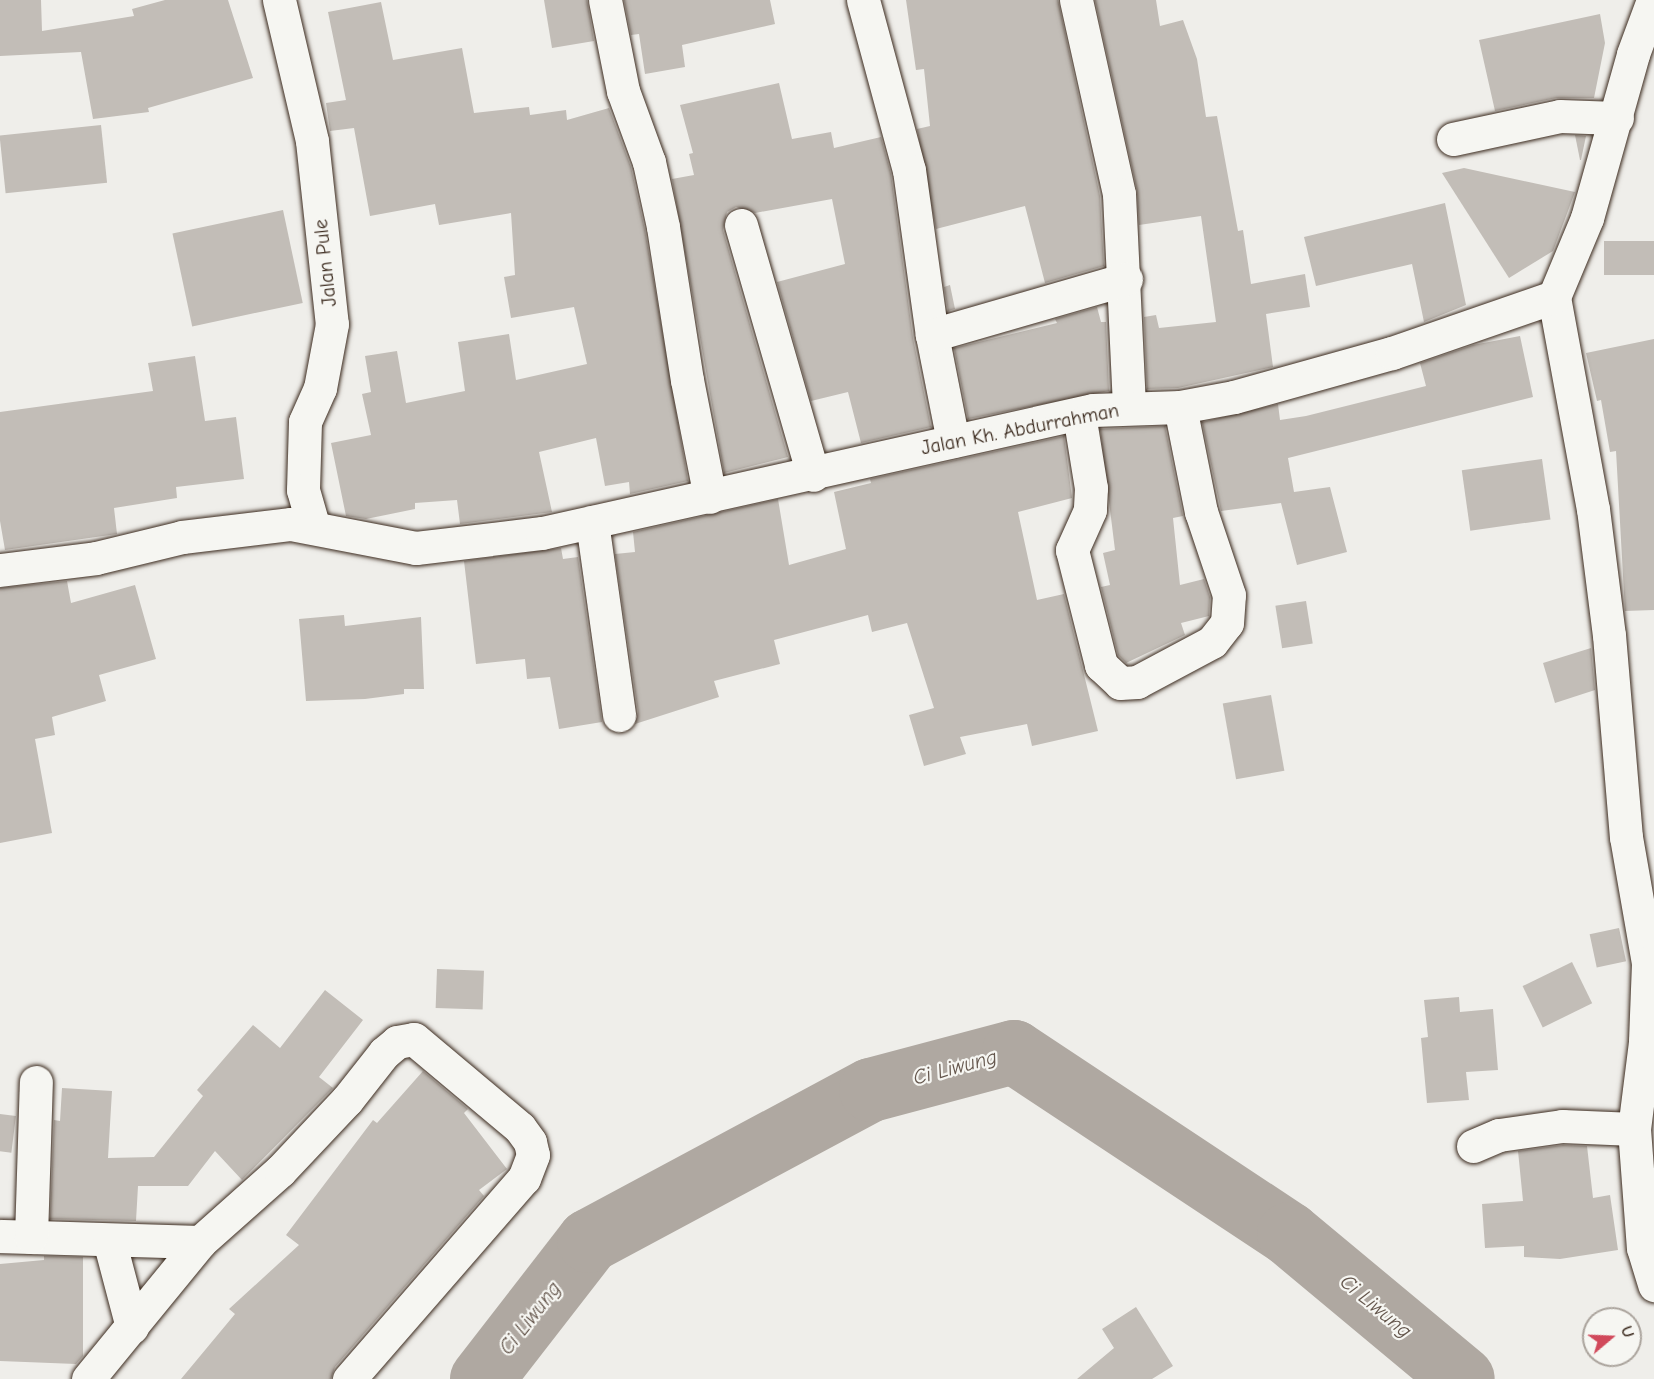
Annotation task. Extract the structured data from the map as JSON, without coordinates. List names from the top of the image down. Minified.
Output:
{"streets":{"street":["Jalan Pule","Jalan Kh. Abdurrahman"]},"crossings":[["Jalan Pule","Jalan Kh. Abdurrahman"]],"water":["Ci Liwung"],"north":"right"}
